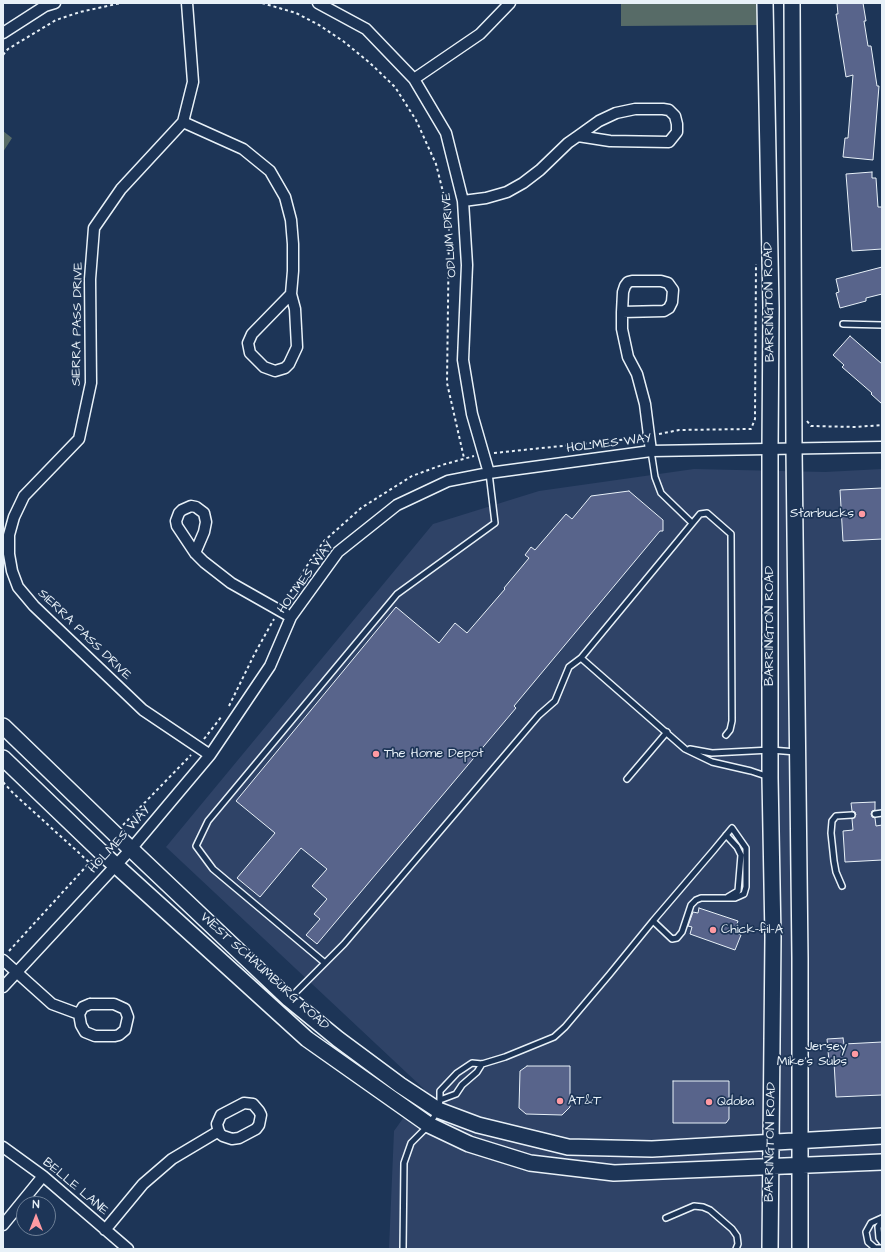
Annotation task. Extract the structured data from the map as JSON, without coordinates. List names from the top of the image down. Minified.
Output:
{"streets":{"main road":["BARRINGTON ROAD","WEST SCHAUMBURG ROAD"],"street":["ODLUM DRIVE","SIERRA PASS DRIVE","HOLMES WAY","BELLE LANE"]},"crossings":[["ODLUM DRIVE","HOLMES WAY"],["BARRINGTON ROAD","HOLMES WAY"],["BARRINGTON ROAD","WEST SCHAUMBURG ROAD"],["SIERRA PASS DRIVE","HOLMES WAY"],["HOLMES WAY","WEST SCHAUMBURG ROAD"]],"places":["Starbucks","The Home Depot","Chick-fil-A","Jersey Mike's Subs","AT&T","Qdoba"],"north":"top"}
